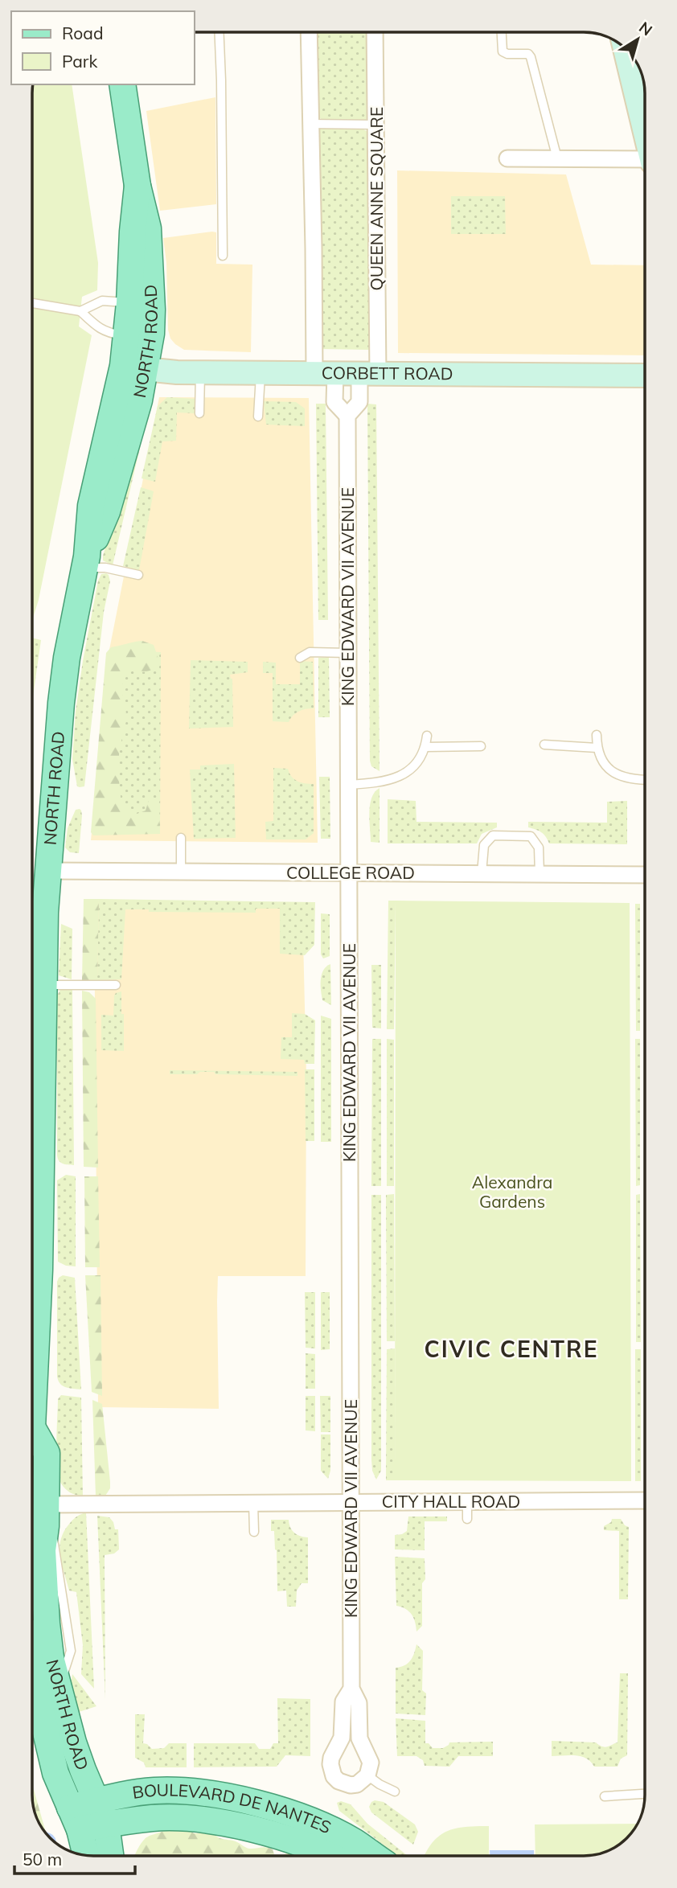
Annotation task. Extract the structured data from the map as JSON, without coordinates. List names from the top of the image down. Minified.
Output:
{"streets":{"main road":["NORTH ROAD","BOULEVARD DE NANTES"],"street":["QUEEN ANNE SQUARE","CORBETT ROAD","KING EDWARD VII AVENUE","COLLEGE ROAD","CITY HALL ROAD"]},"crossings":[["QUEEN ANNE SQUARE","CORBETT ROAD"],["QUEEN ANNE SQUARE","KING EDWARD VII AVENUE"],["NORTH ROAD","CORBETT ROAD"],["NORTH ROAD","COLLEGE ROAD"],["NORTH ROAD","CITY HALL ROAD"],["NORTH ROAD","BOULEVARD DE NANTES"],["CORBETT ROAD","KING EDWARD VII AVENUE"],["KING EDWARD VII AVENUE","COLLEGE ROAD"],["KING EDWARD VII AVENUE","CITY HALL ROAD"]],"districts":["CIVIC CENTRE"],"parks":["Alexandra Gardens"],"legend":["Road","Park"],"scale_bar":"50 m","north":"top right"}
